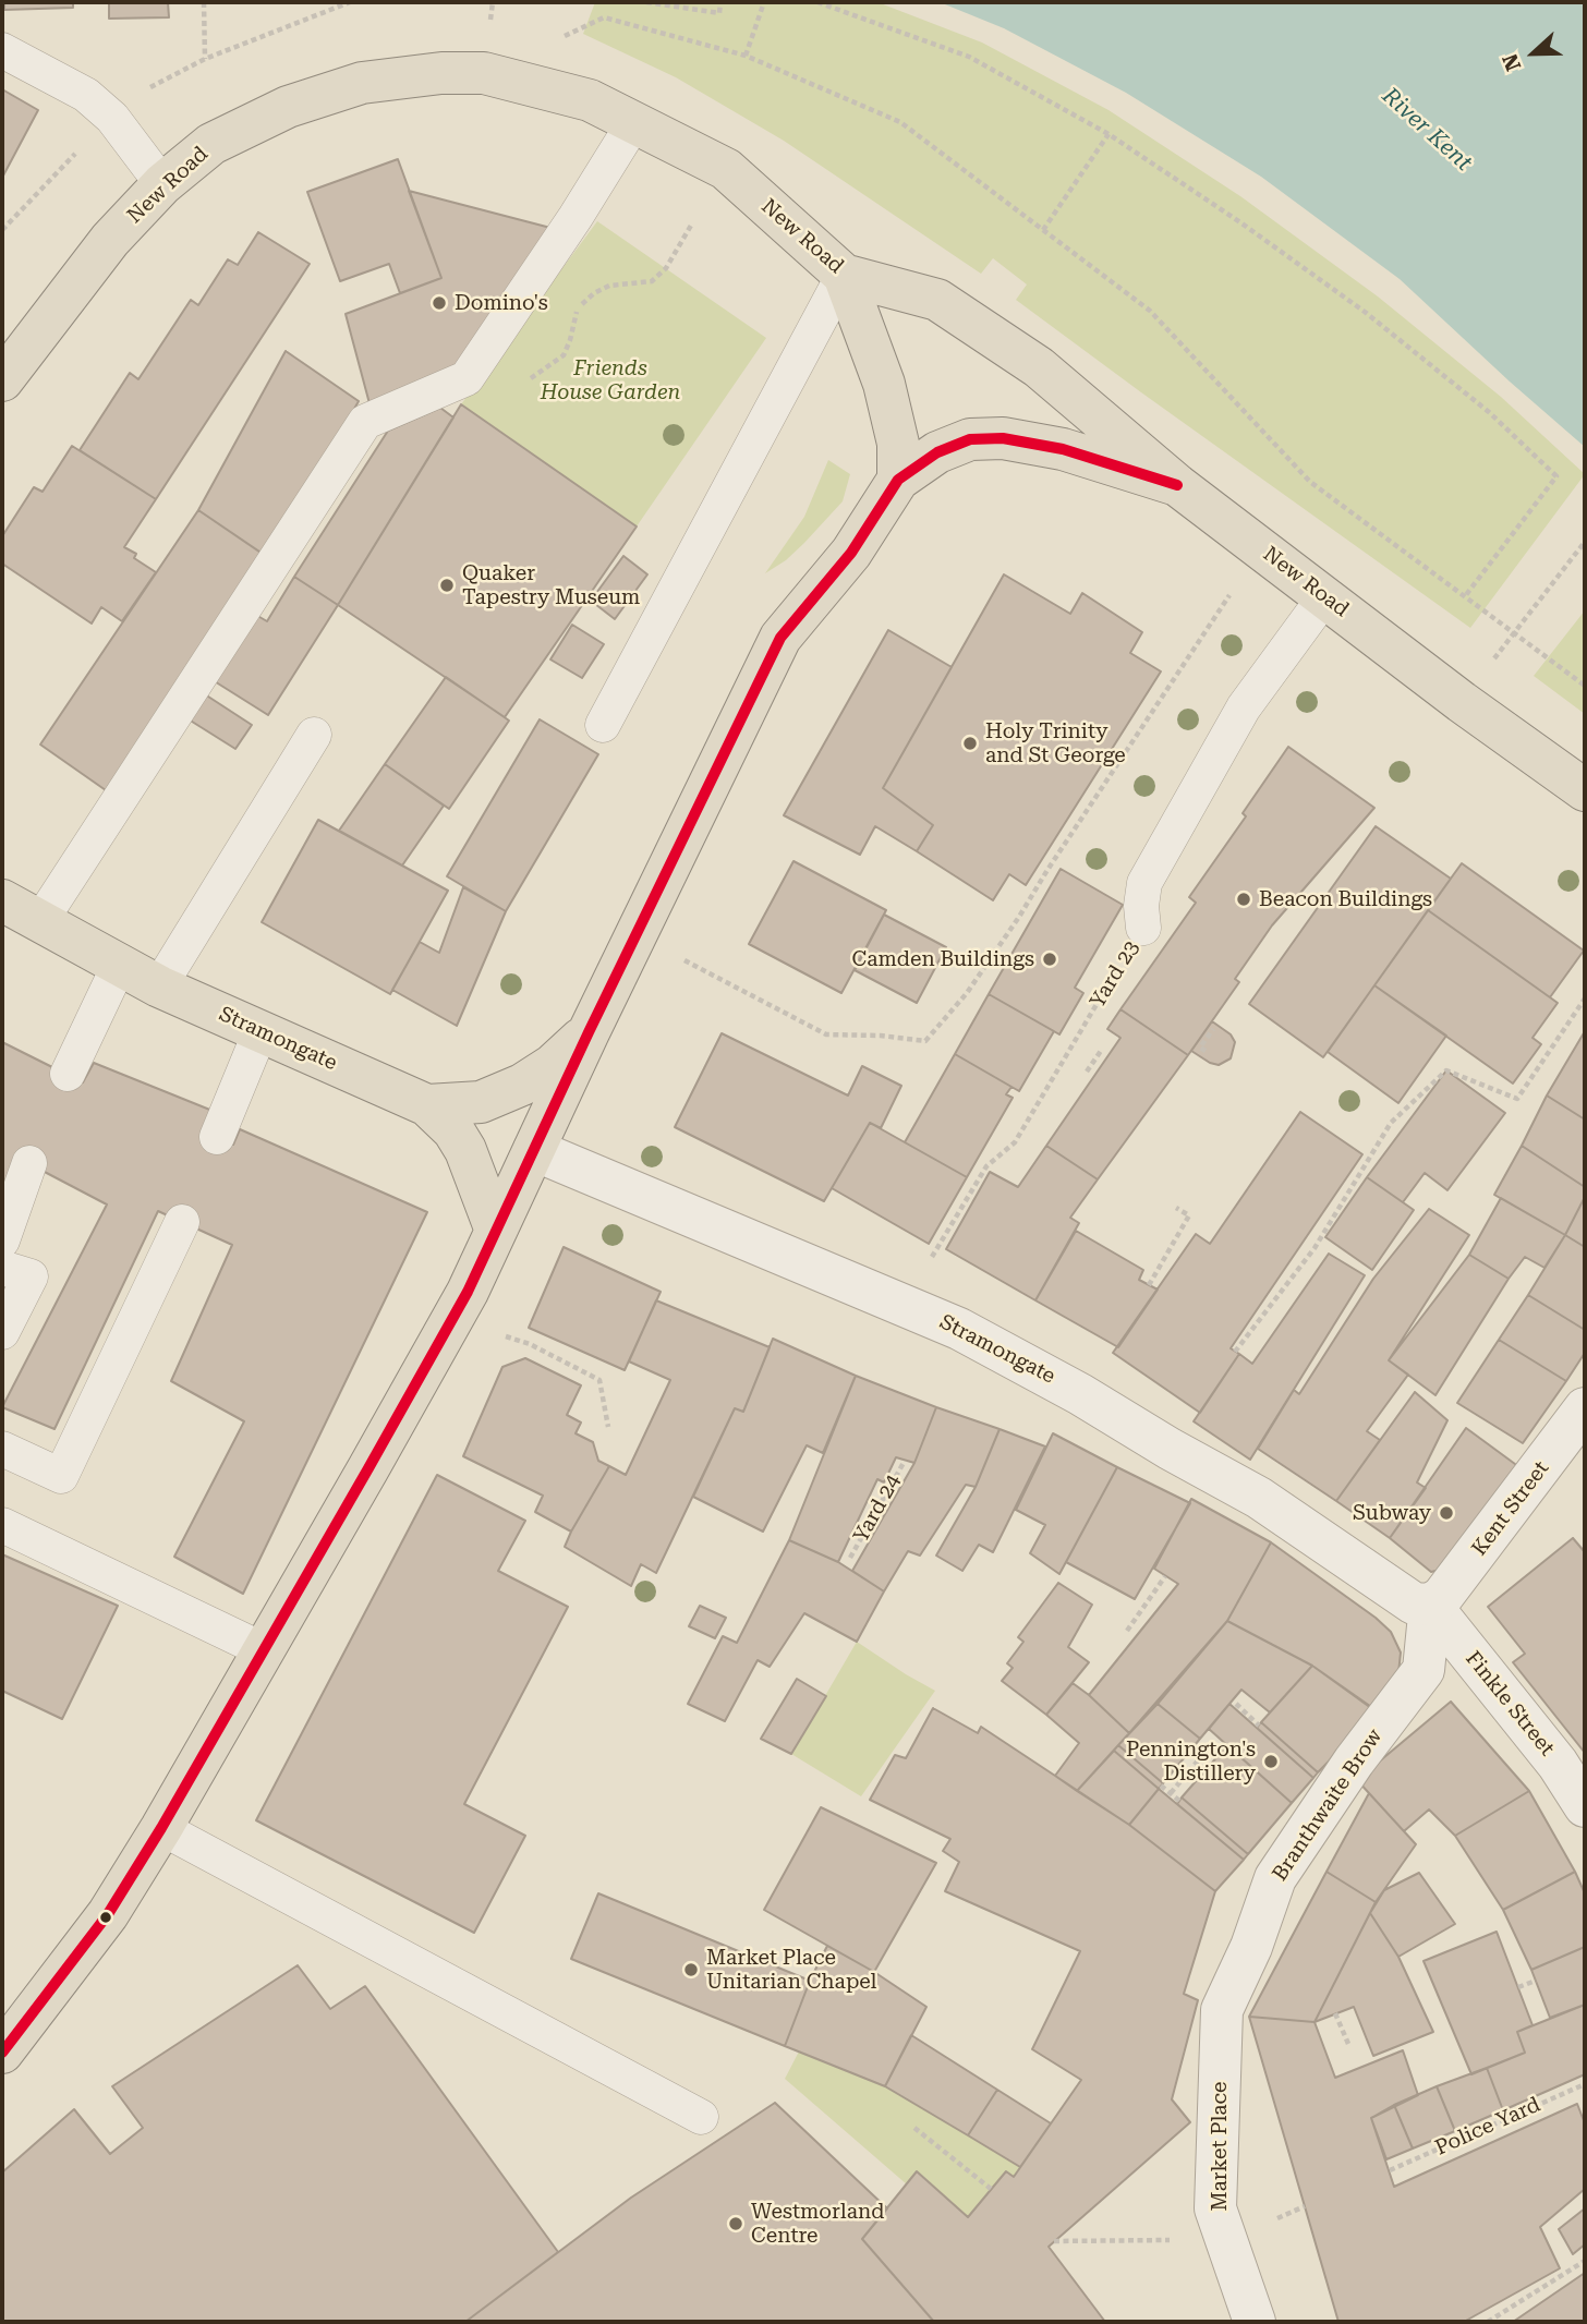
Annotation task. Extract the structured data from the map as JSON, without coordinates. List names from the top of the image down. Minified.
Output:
{"streets":{"highway":["New Road","Stramongate"],"street":["Kent Street","Finkle Street","Branthwaite Brow","Market Place"],"lane":["Yard 23"],"path":["Yard 24","Police Yard"]},"crossings":[["New Road","Yard 23"],["Yard 23","Stramongate"],["Stramongate","Kent Street"],["Stramongate","Finkle Street"],["Stramongate","Branthwaite Brow"],["Kent Street","Finkle Street"],["Kent Street","Branthwaite Brow"],["Finkle Street","Branthwaite Brow"],["Branthwaite Brow","Market Place"]],"water":["River Kent"],"parks":["Friends House Garden"],"places":["Domino's","Quaker Tapestry Museum","Holy Trinity and St George","Beacon Buildings","Camden Buildings","Subway","Pennington's Distillery","Market Place Unitarian Chapel","Westmorland Centre"],"north":"left"}
